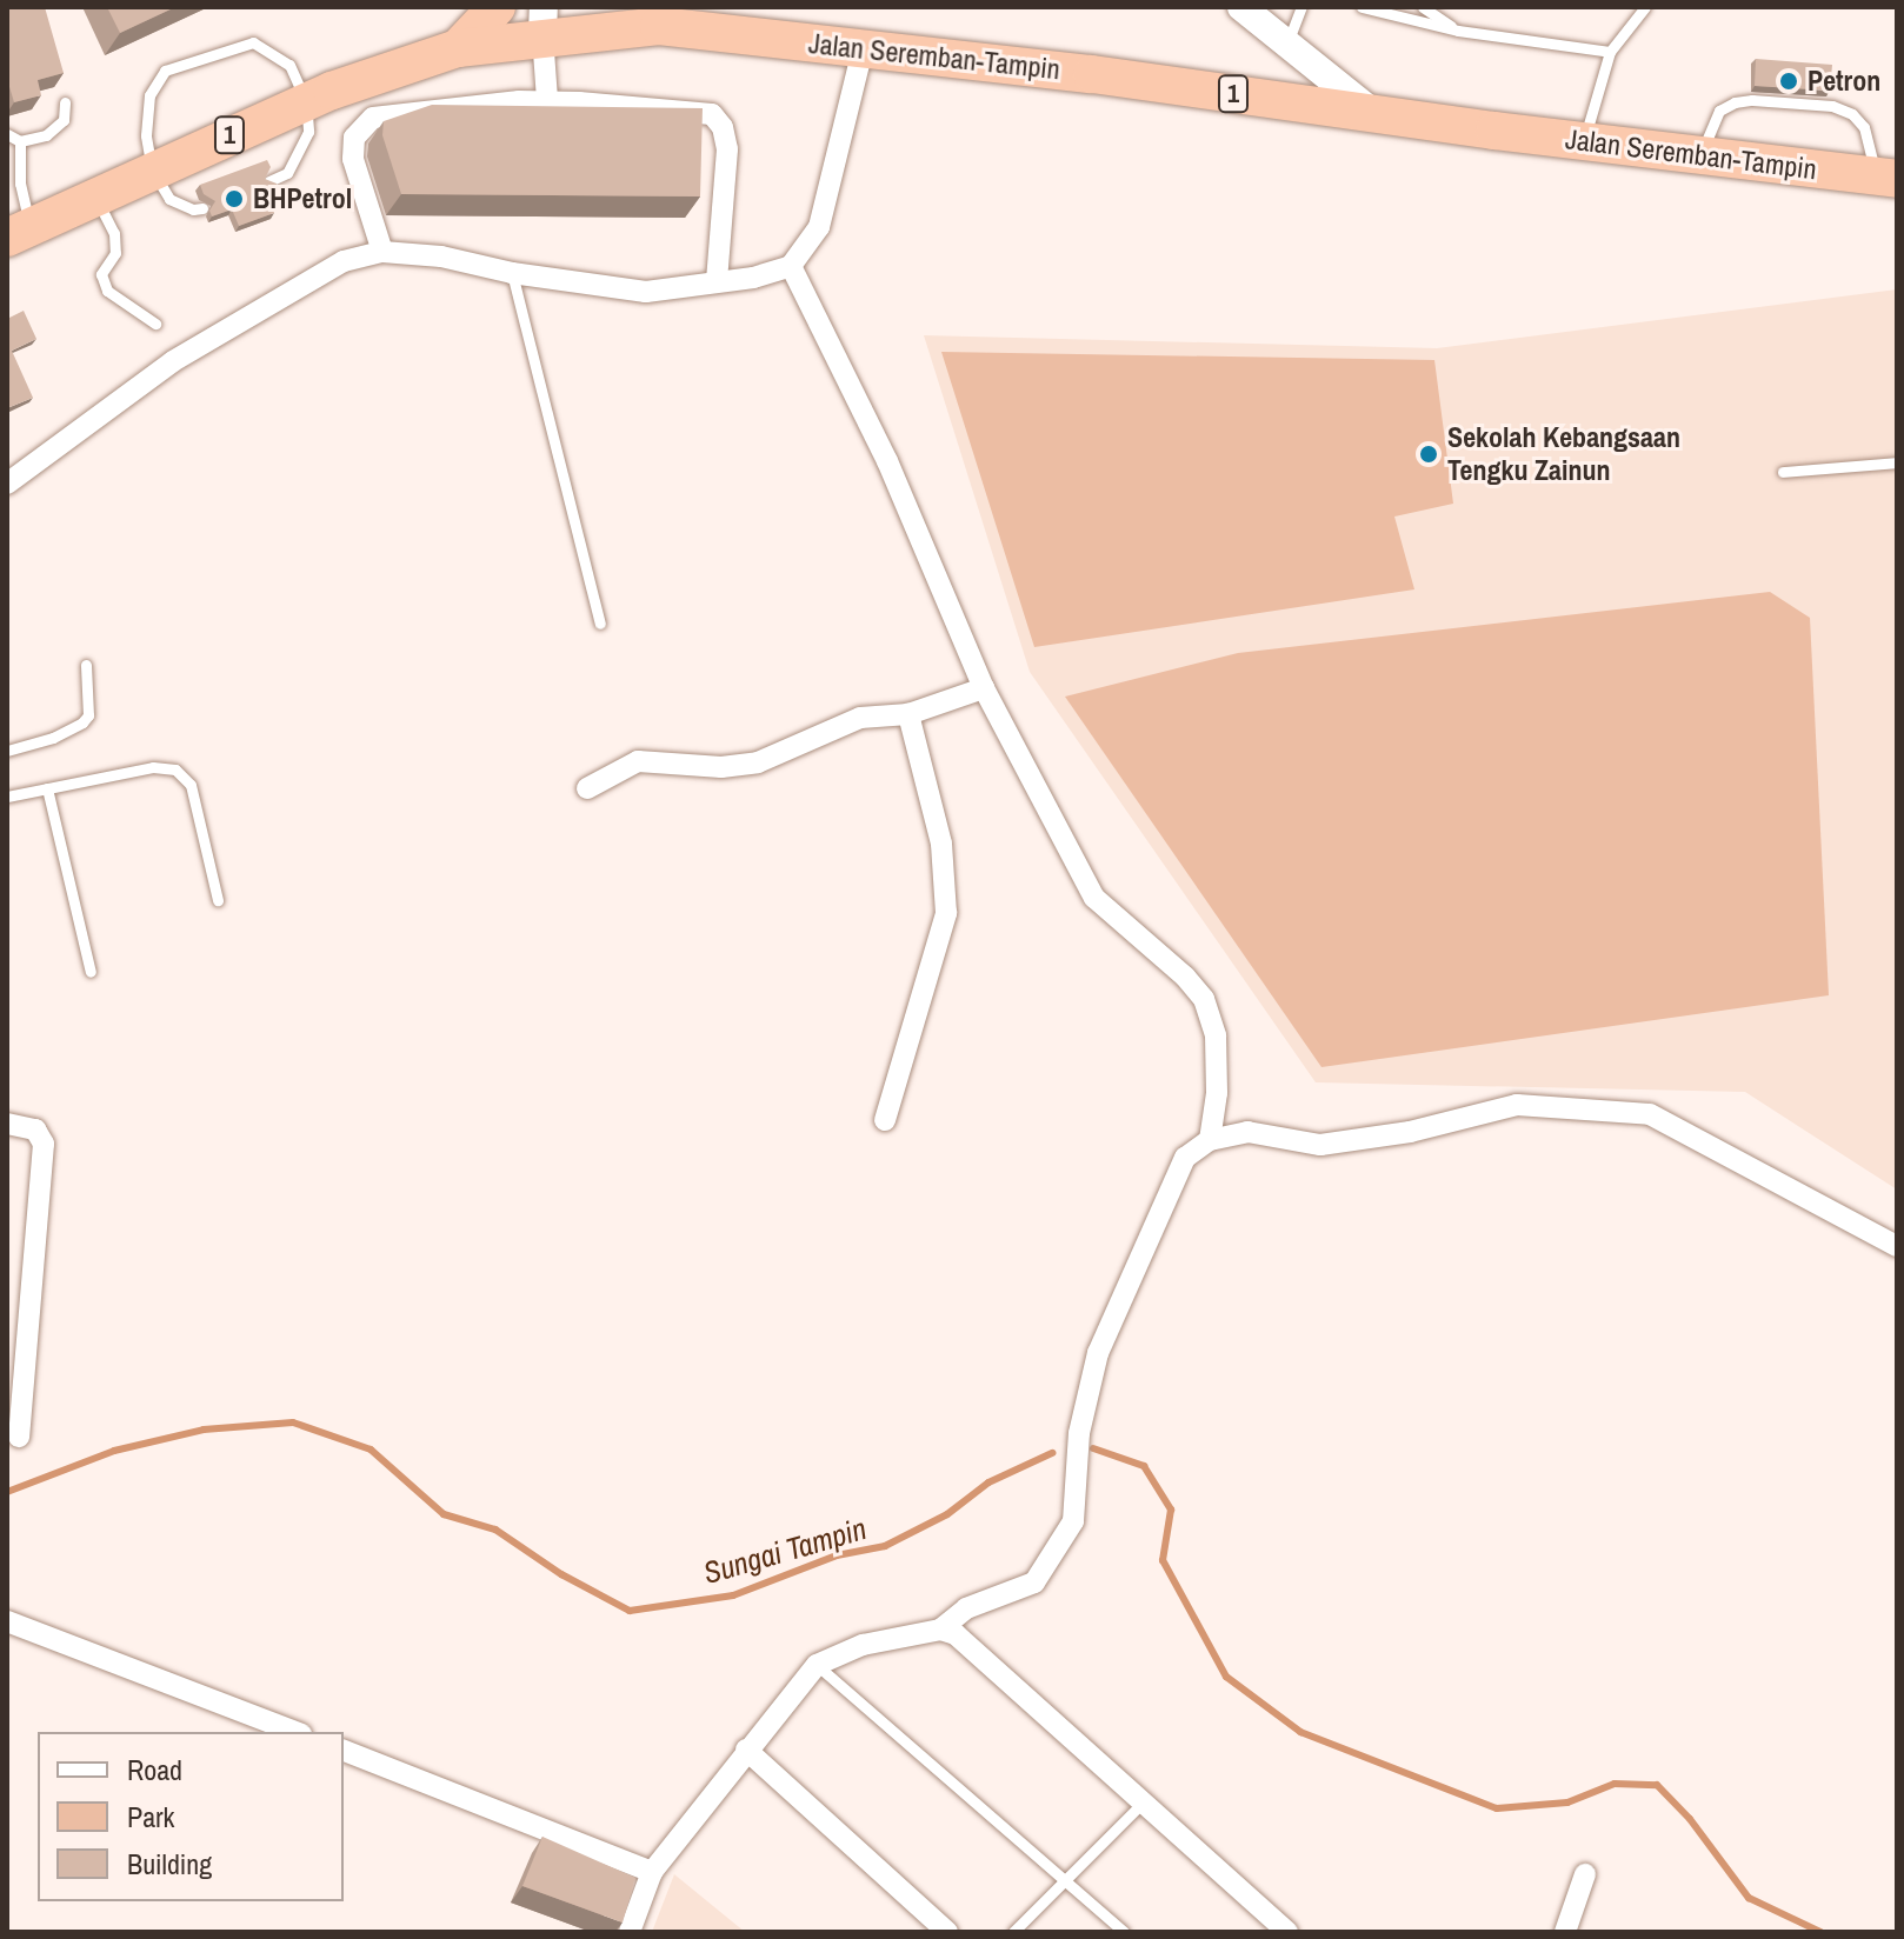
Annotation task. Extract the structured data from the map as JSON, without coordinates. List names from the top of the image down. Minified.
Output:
{"streets":{"highway":["Jalan Seremban-Tampin","1"]},"water":["Sungai Tampin"],"places":["Petron","BHPetrol","Sekolah Kebangsaan Tengku Zainun"],"legend":["Road","Park","Building"]}
